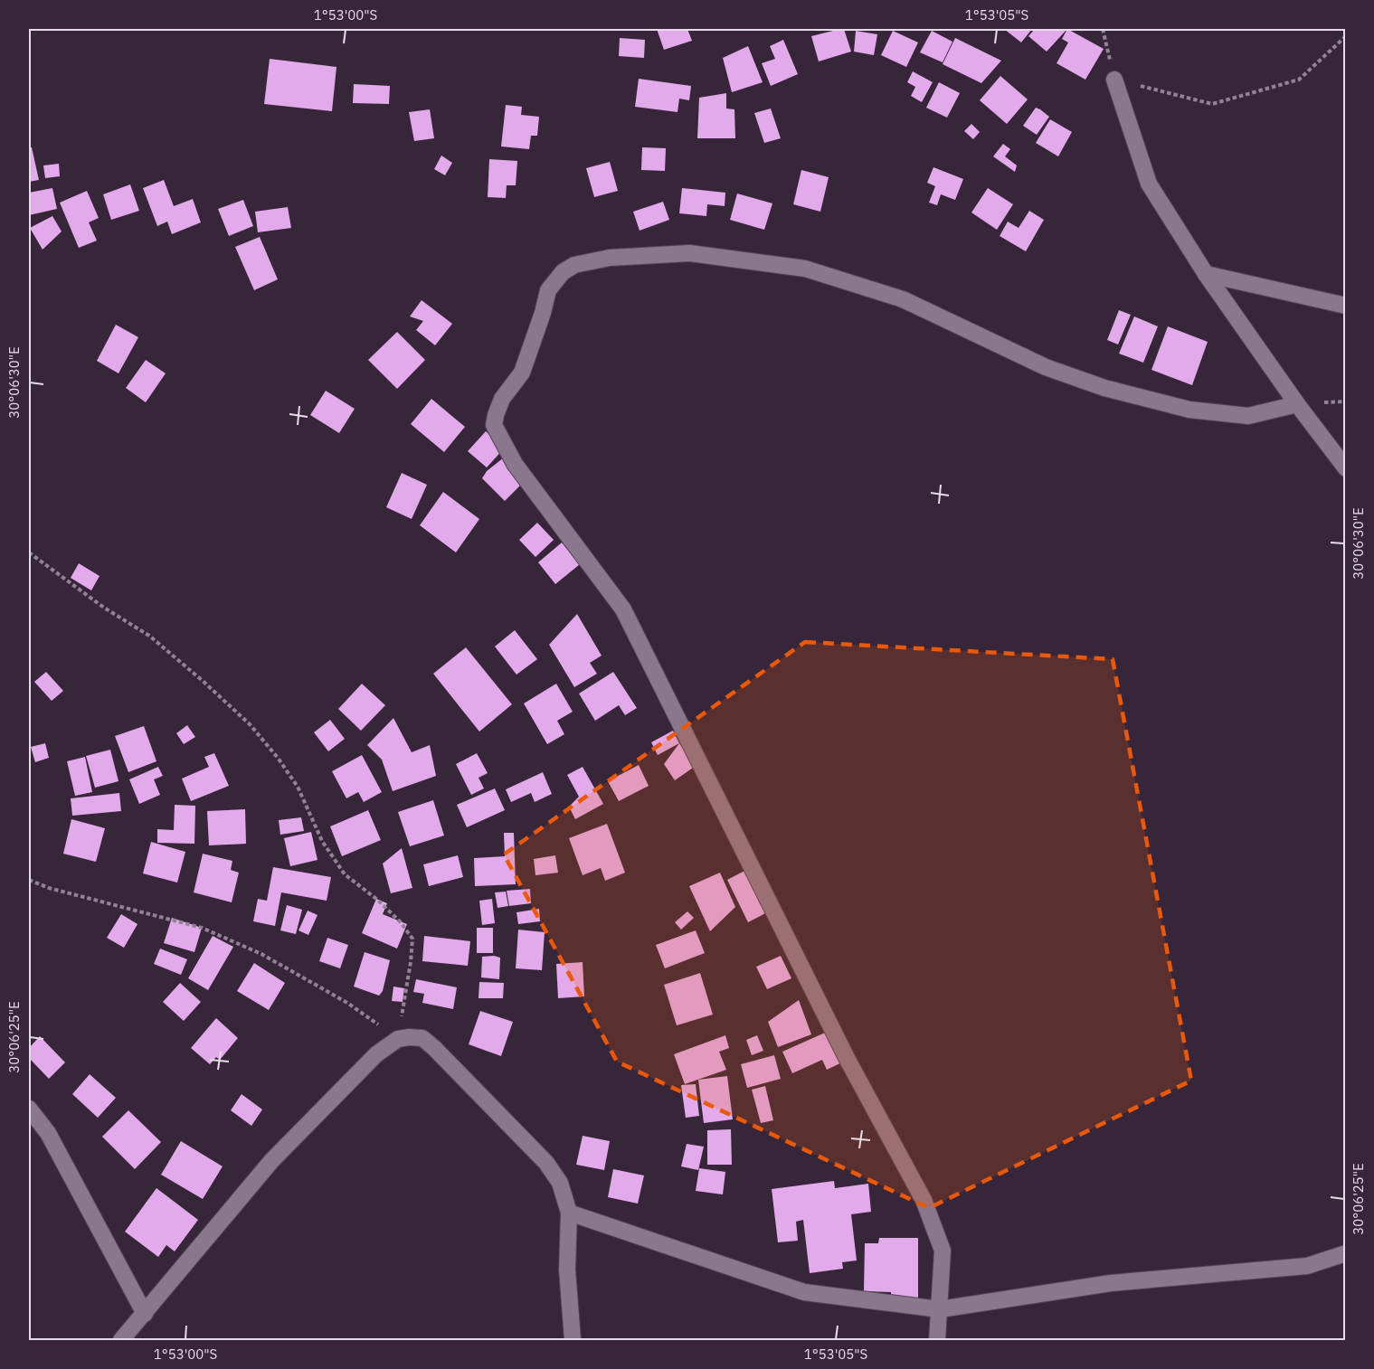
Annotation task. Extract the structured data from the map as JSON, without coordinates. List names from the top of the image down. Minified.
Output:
{"coordinates":["1°53'00\"S","1°53'05\"S","30°06'30\"E","30°06'25\"E"]}
